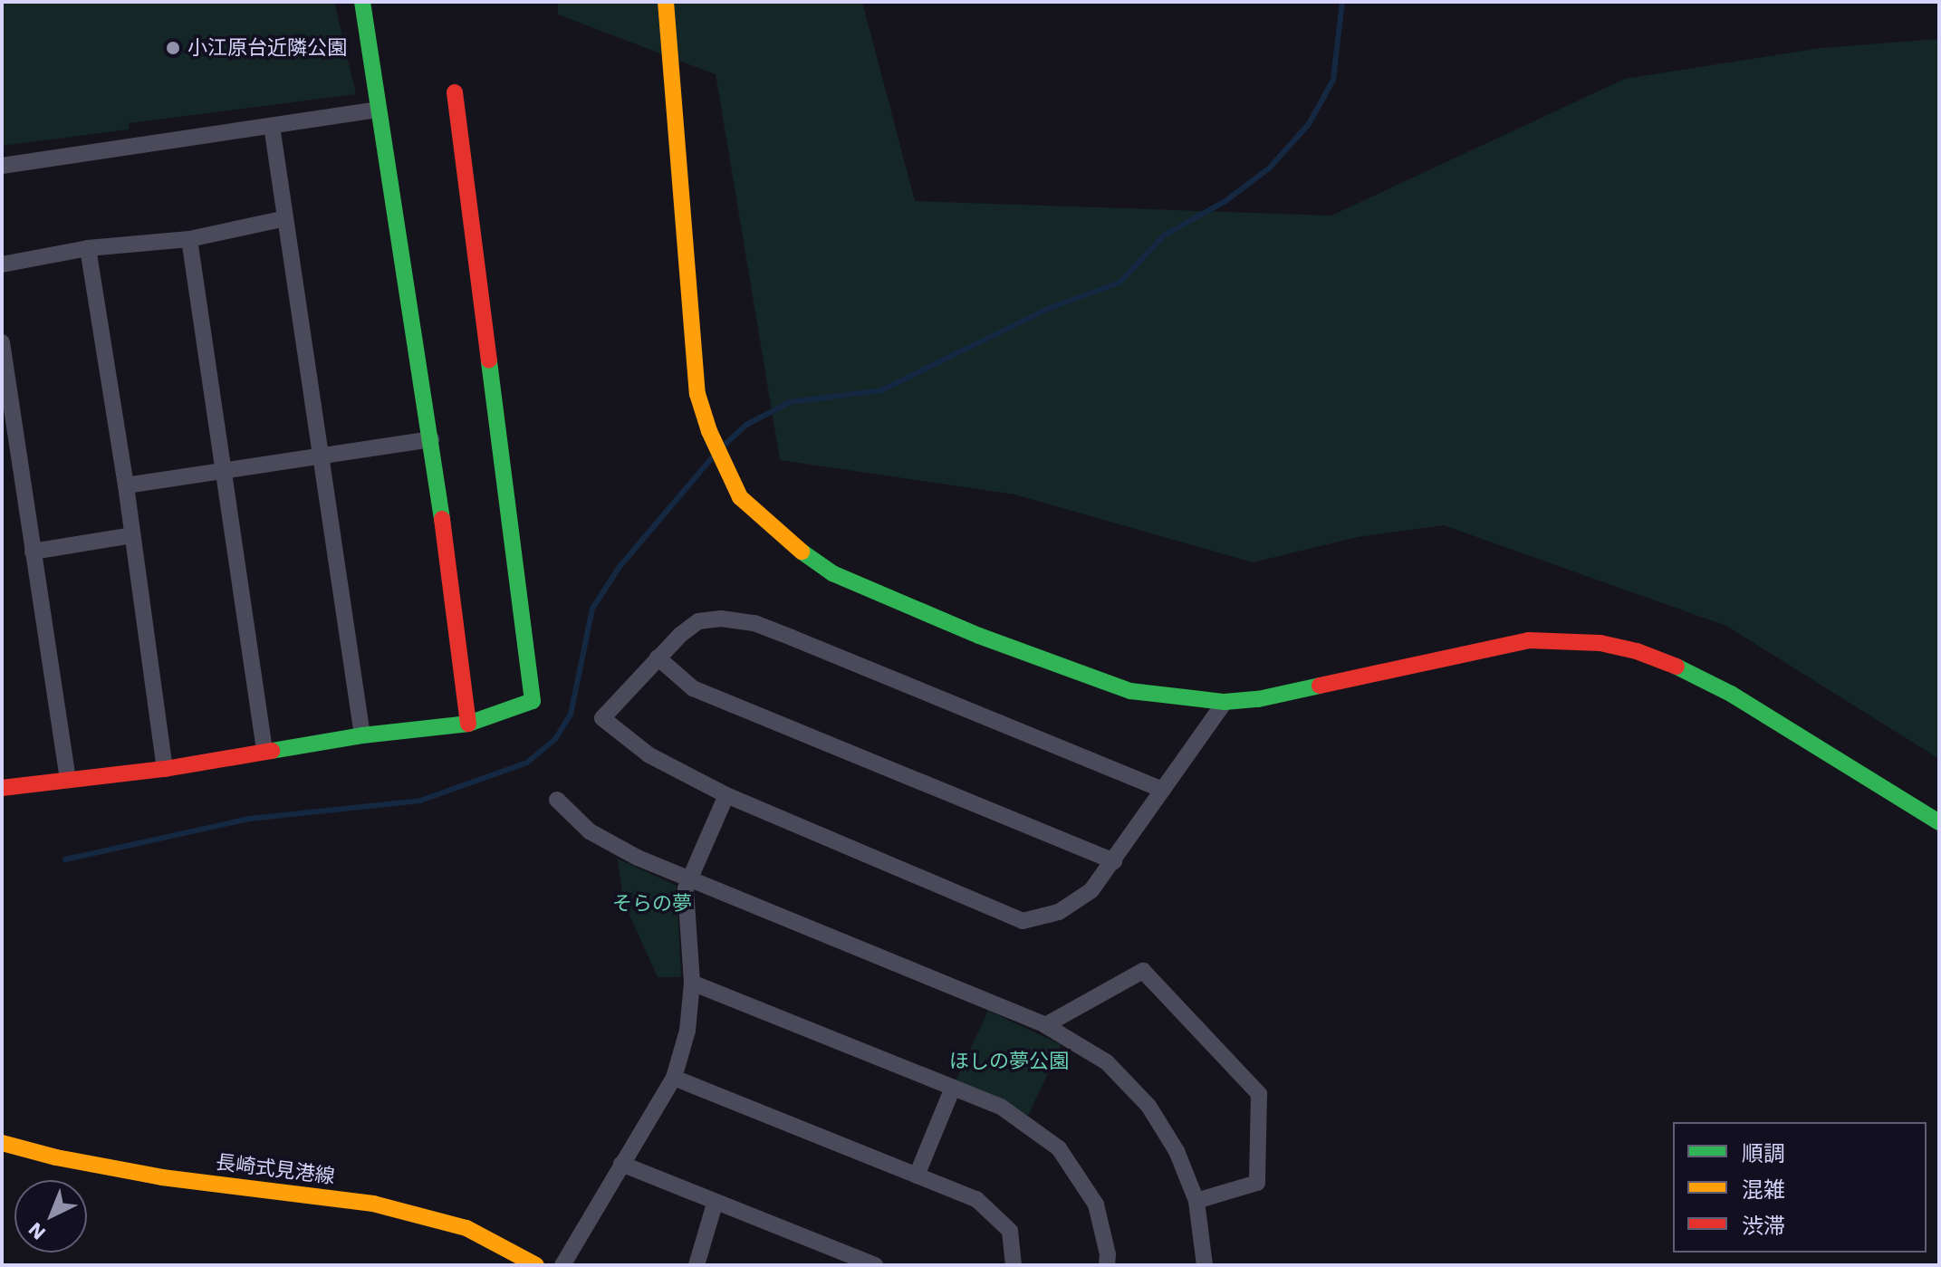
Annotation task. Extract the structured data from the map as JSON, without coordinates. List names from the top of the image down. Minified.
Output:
{"streets":{"street":["長崎式見港線"]},"parks":["そらの夢","ほしの夢公園"],"places":["小江原台近隣公園"],"legend":["順調","混雑","渋滞"],"north":"bottom left"}
